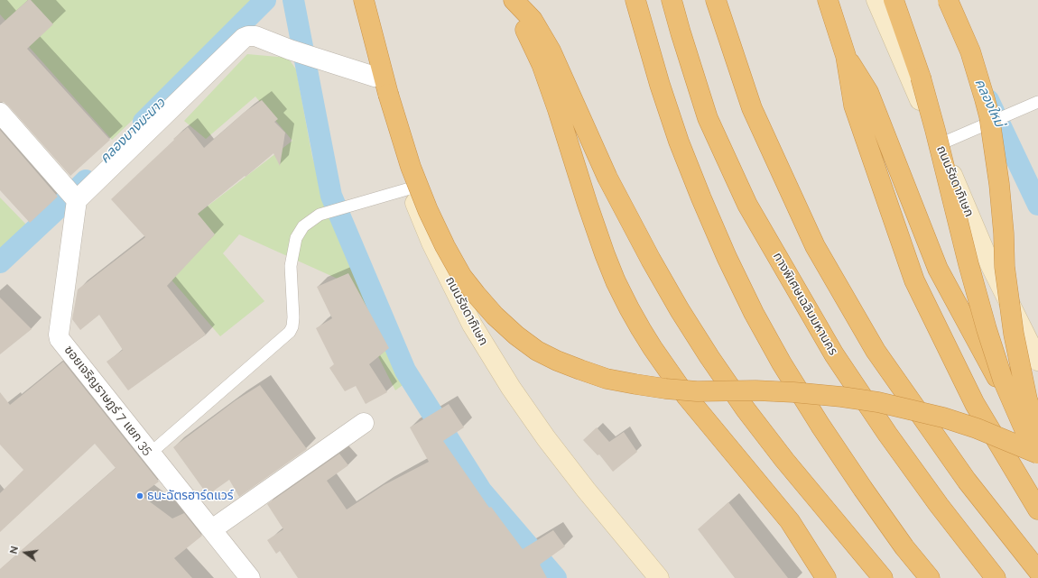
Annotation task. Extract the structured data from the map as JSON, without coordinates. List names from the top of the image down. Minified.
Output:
{"streets":{"highway":["ทางพิเศษเฉลิมมหานคร"],"main road":["ถนนรัชดาภิเษก"],"street":["ซอยเจริญราษฎร์ 7 แยก 35"]},"water":["คลองใหม่","คลองบางมะนาว"],"places":["ธนะฉัตรฮาร์ดแวร์"],"north":"left"}
